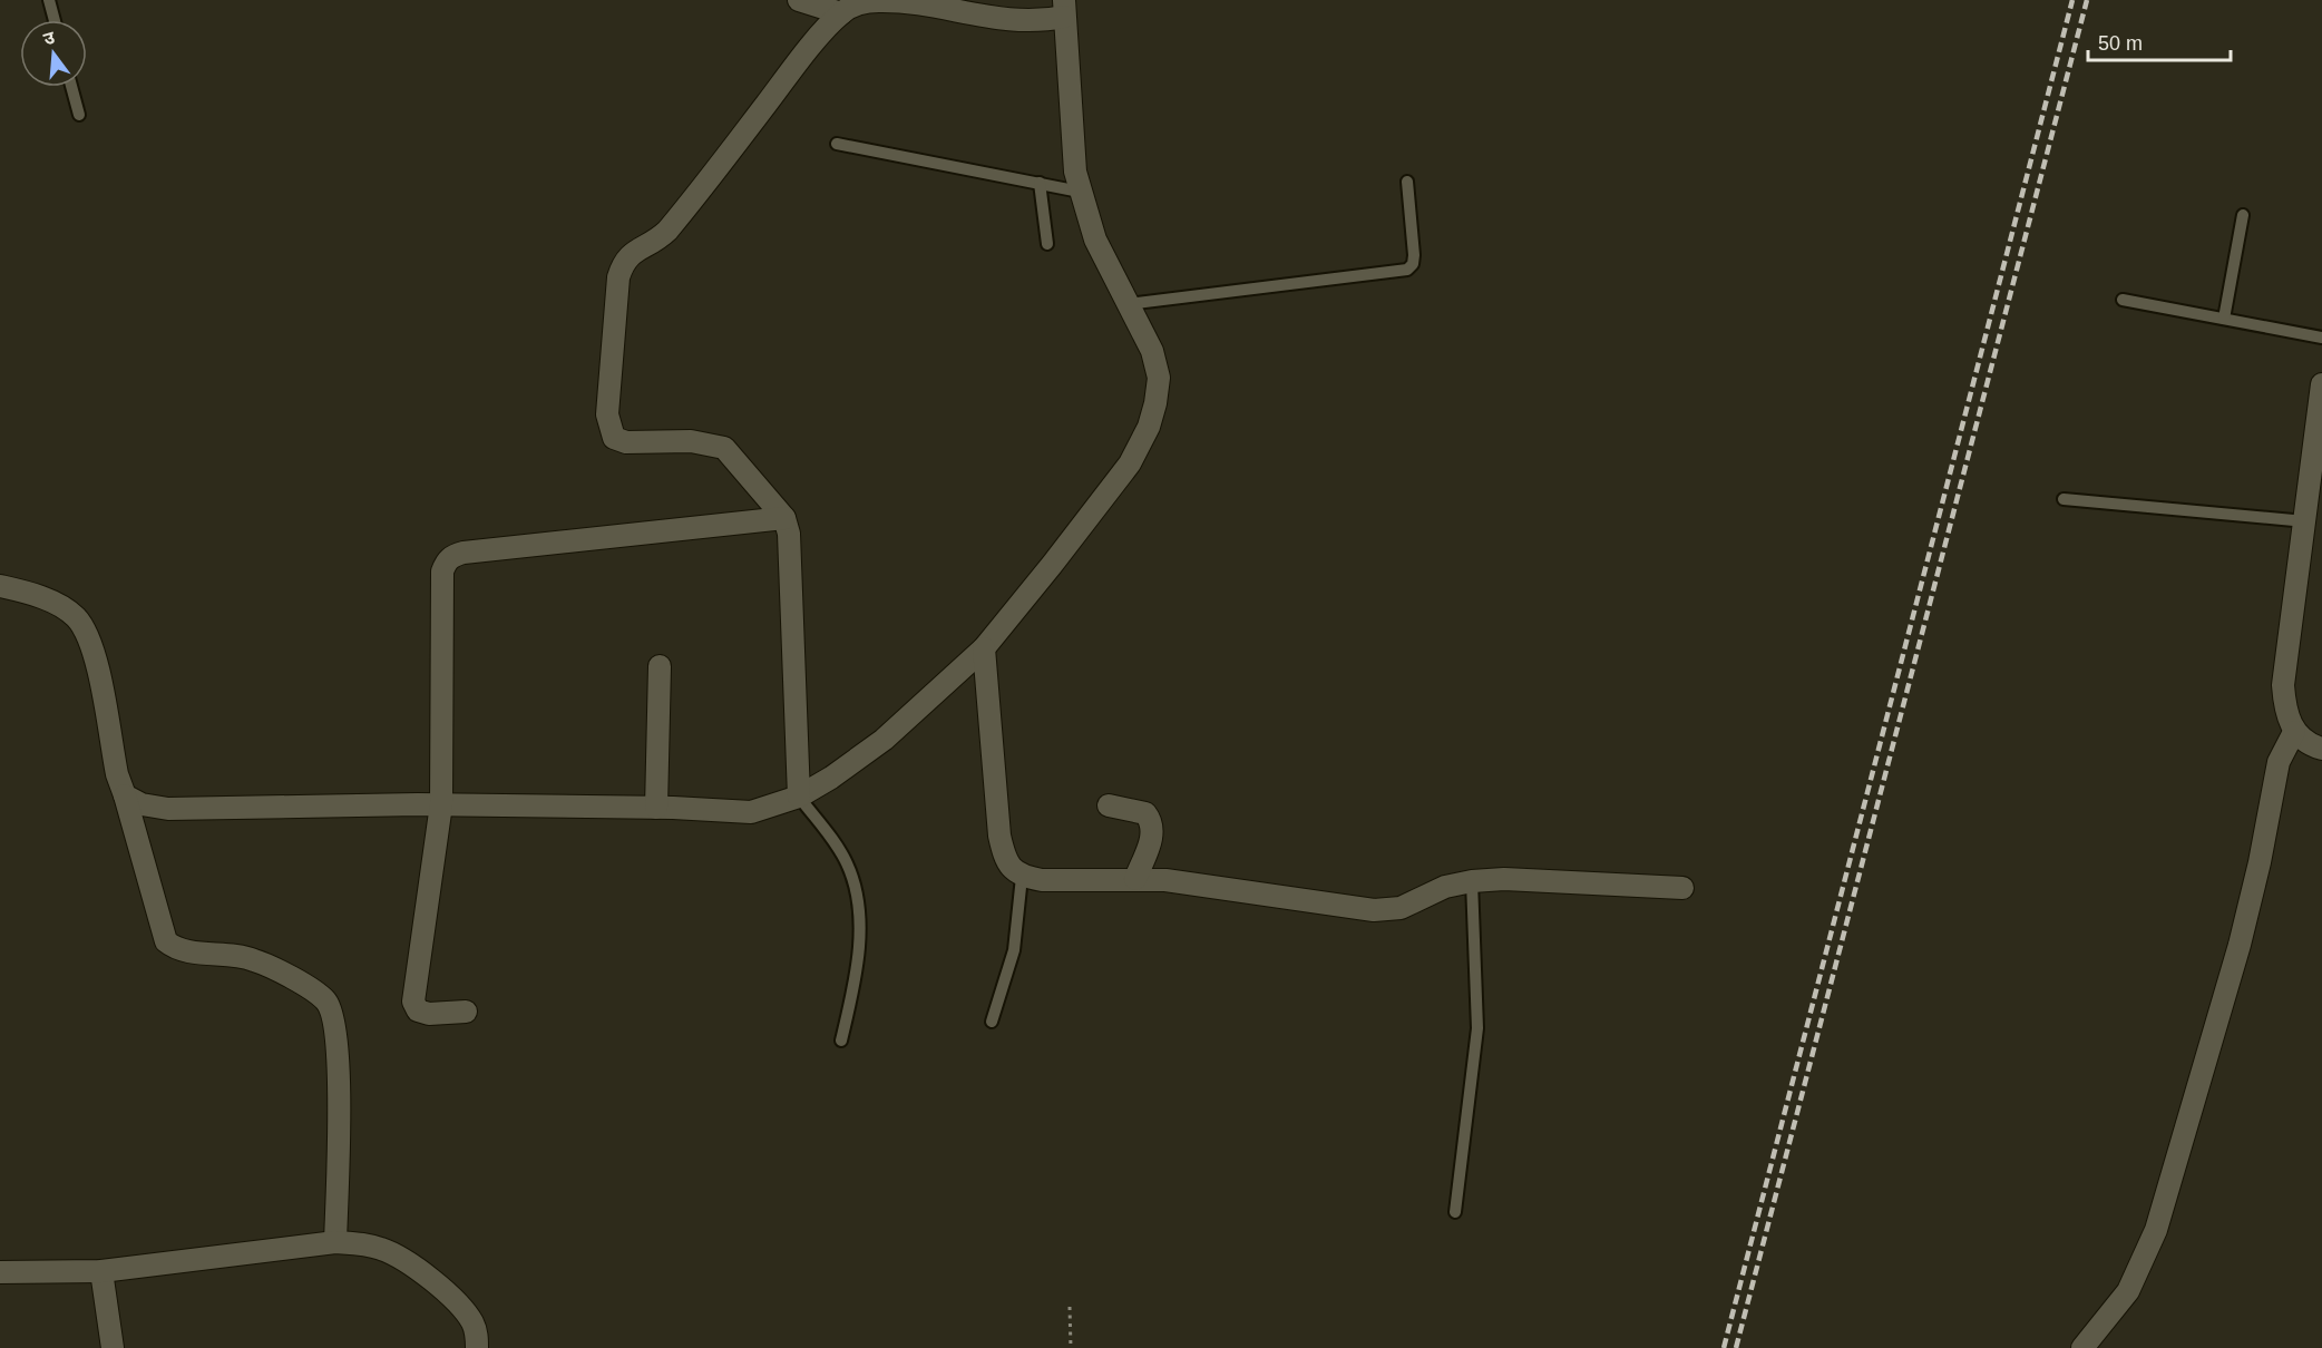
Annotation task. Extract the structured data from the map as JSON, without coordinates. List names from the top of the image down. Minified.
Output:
{"scale_bar":"50 m","north":"top"}
